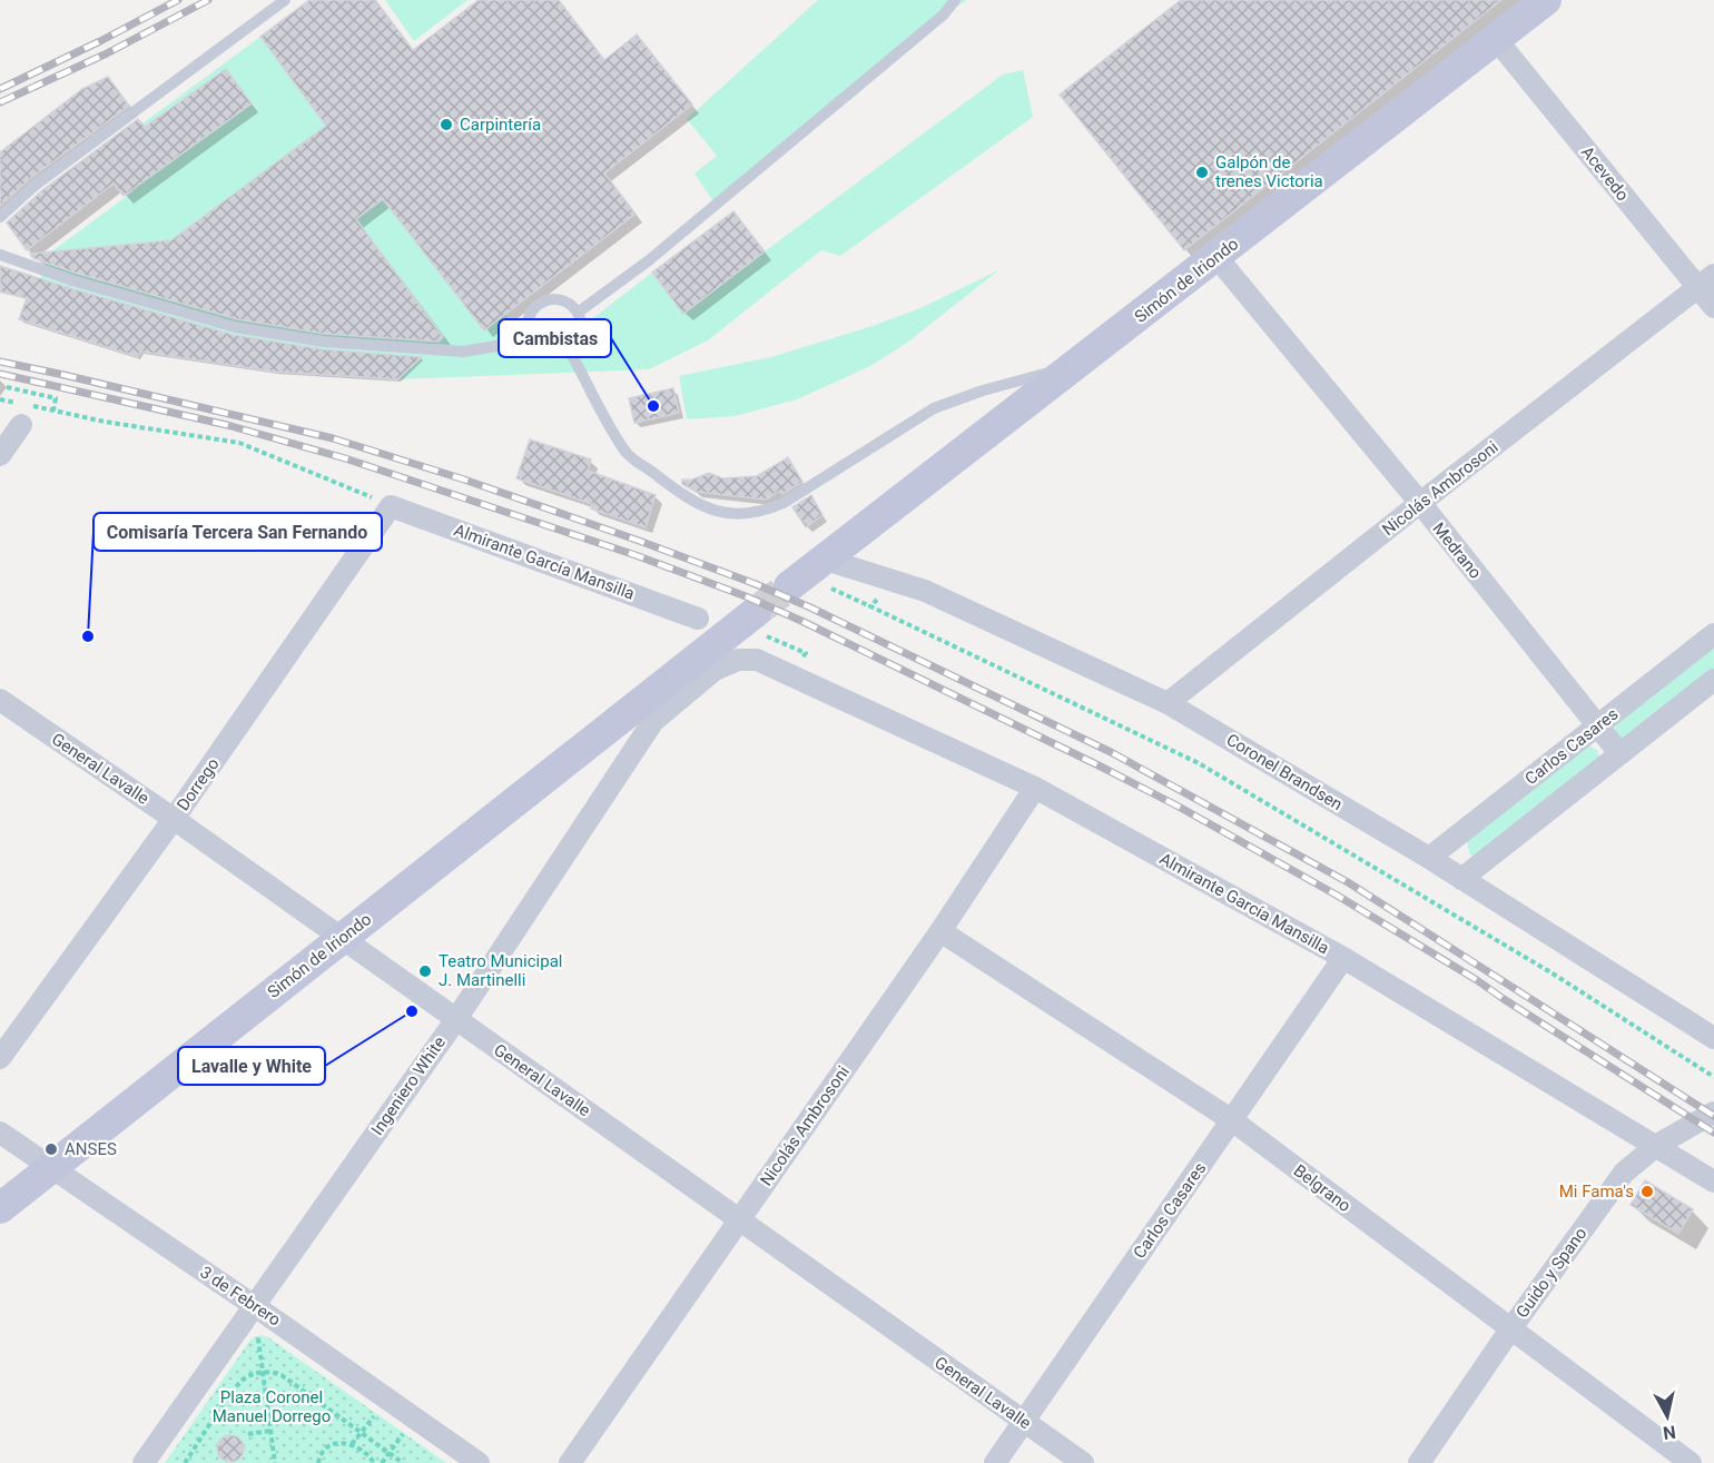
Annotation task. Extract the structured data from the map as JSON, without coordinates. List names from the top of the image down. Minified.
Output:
{"streets":{"street":["Acevedo","Simón de Iriondo","Nicolás Ambrosoni","Medrano","Almirante García Mansilla","Carlos Casares","General Lavalle","Coronel Brandsen","Dorrego","Ingeniero White","Belgrano","Guido y Spano","3 de Febrero"]},"crossings":[["Acevedo","Simón de Iriondo"],["Acevedo","Nicolás Ambrosoni"],["Simón de Iriondo","Medrano"],["Simón de Iriondo","Almirante García Mansilla"],["Simón de Iriondo","General Lavalle"],["Simón de Iriondo","Coronel Brandsen"],["Simón de Iriondo","Ingeniero White"],["Simón de Iriondo","3 de Febrero"],["Nicolás Ambrosoni","Medrano"],["Nicolás Ambrosoni","Almirante García Mansilla"],["Nicolás Ambrosoni","General Lavalle"],["Nicolás Ambrosoni","Coronel Brandsen"],["Nicolás Ambrosoni","Belgrano"],["Medrano","Carlos Casares"],["Almirante García Mansilla","Carlos Casares"],["Almirante García Mansilla","Dorrego"],["Almirante García Mansilla","Guido y Spano"],["Carlos Casares","General Lavalle"],["Carlos Casares","Coronel Brandsen"],["Carlos Casares","Belgrano"],["General Lavalle","Dorrego"],["General Lavalle","Ingeniero White"],["Ingeniero White","3 de Febrero"],["Belgrano","Guido y Spano"]],"parks":["Plaza Coronel Manuel Dorrego"],"places":["Carpintería","Galpón de trenes Victoria","Cambistas","Comisaría Tercera San Fernando","Teatro Municipal J. Martinelli","Lavalle y White","ANSES","Mi Fama's"],"north":"bottom"}
